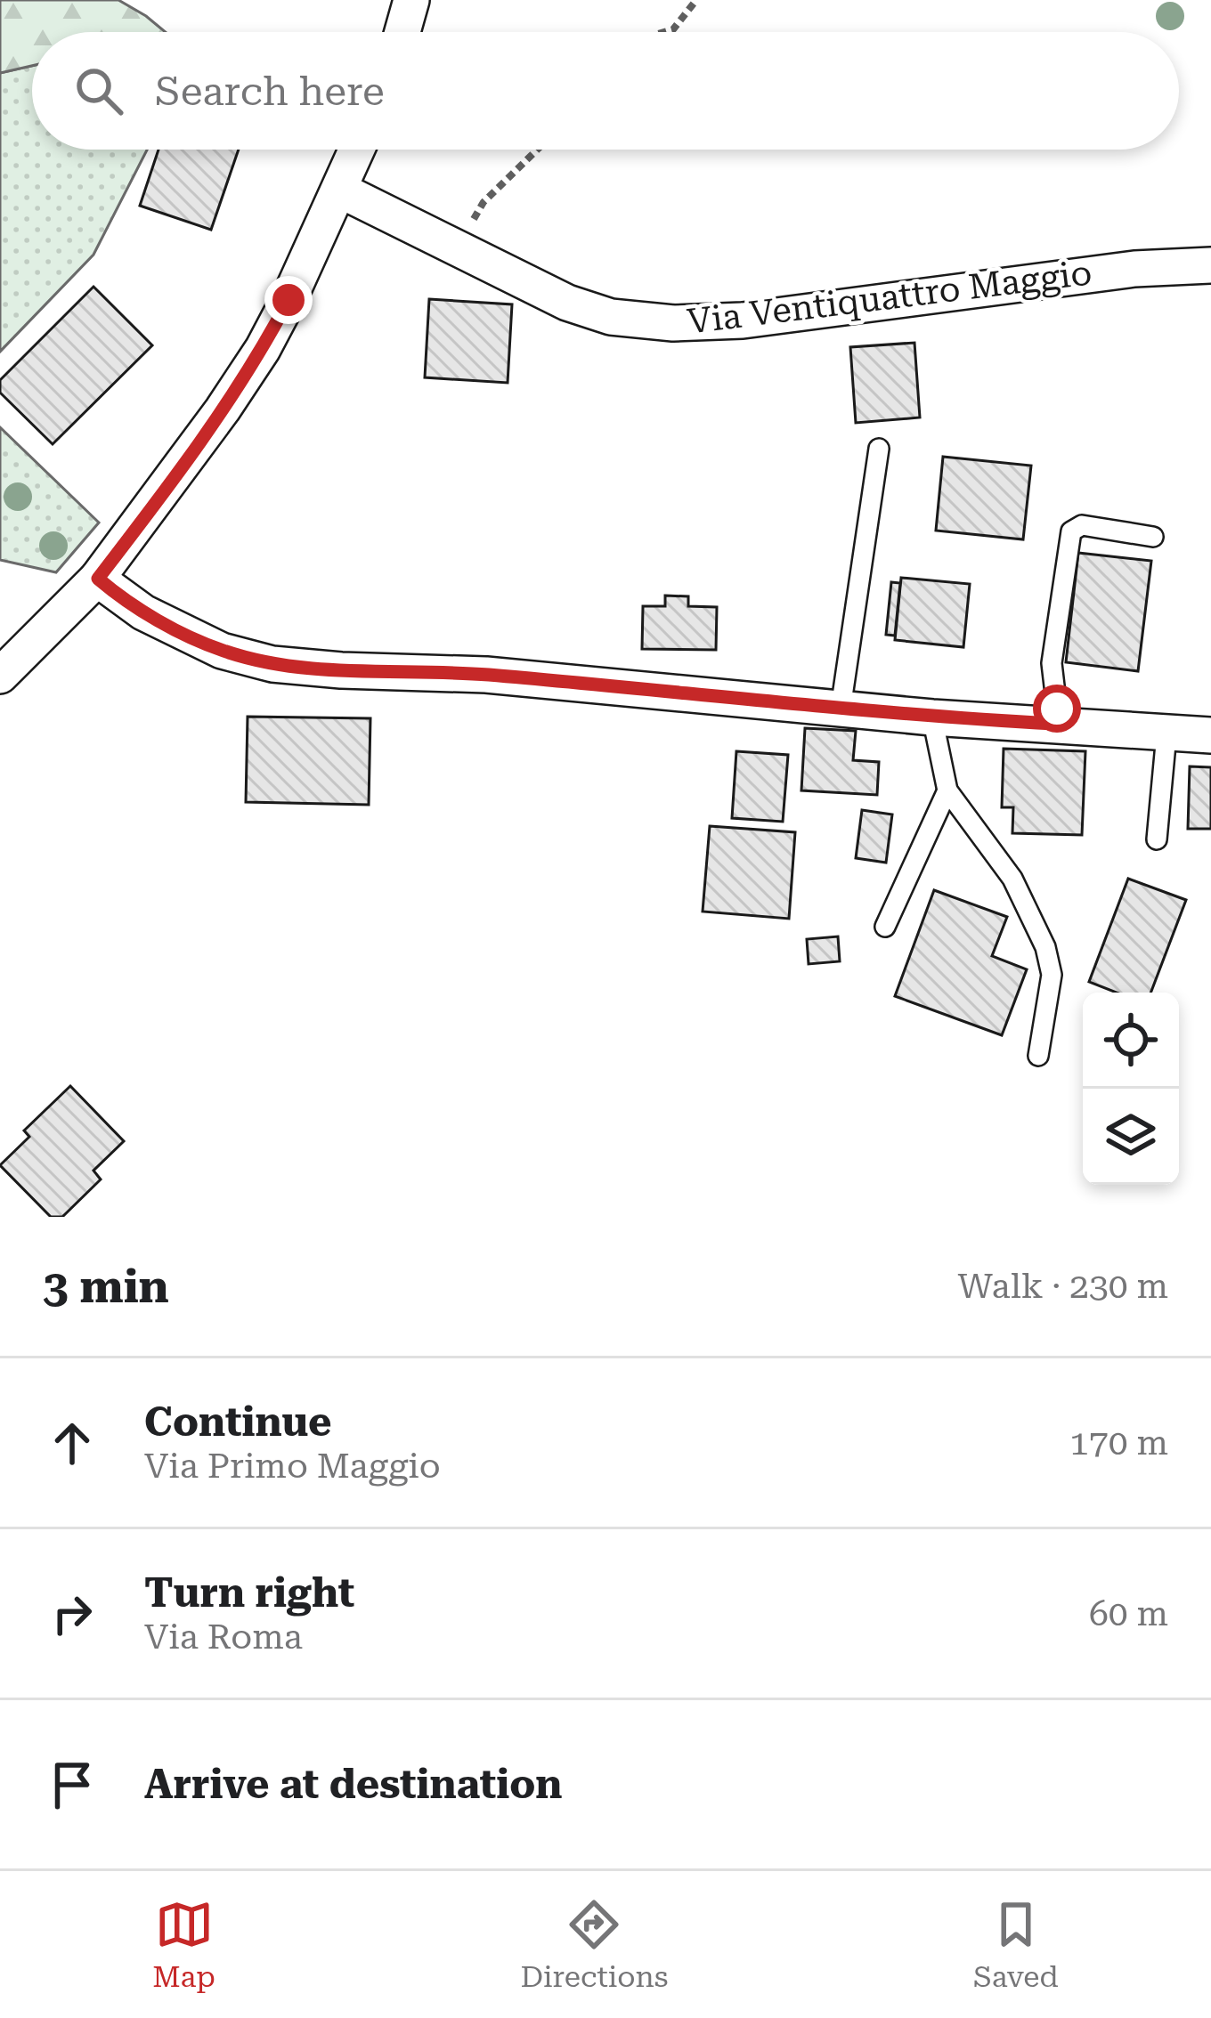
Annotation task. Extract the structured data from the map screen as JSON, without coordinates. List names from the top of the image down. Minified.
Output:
{"streets":{"street":["Via Ventiquattro Maggio"]},"page":{"search":"Search here","heading":["3 min","Walk · 230 m"],"list":[["Continue","Via Primo Maggio","170 m"],["Turn right","Via Roma","60 m"],"Arrive at destination"],"nav":["Map","Directions","Saved"]}}
